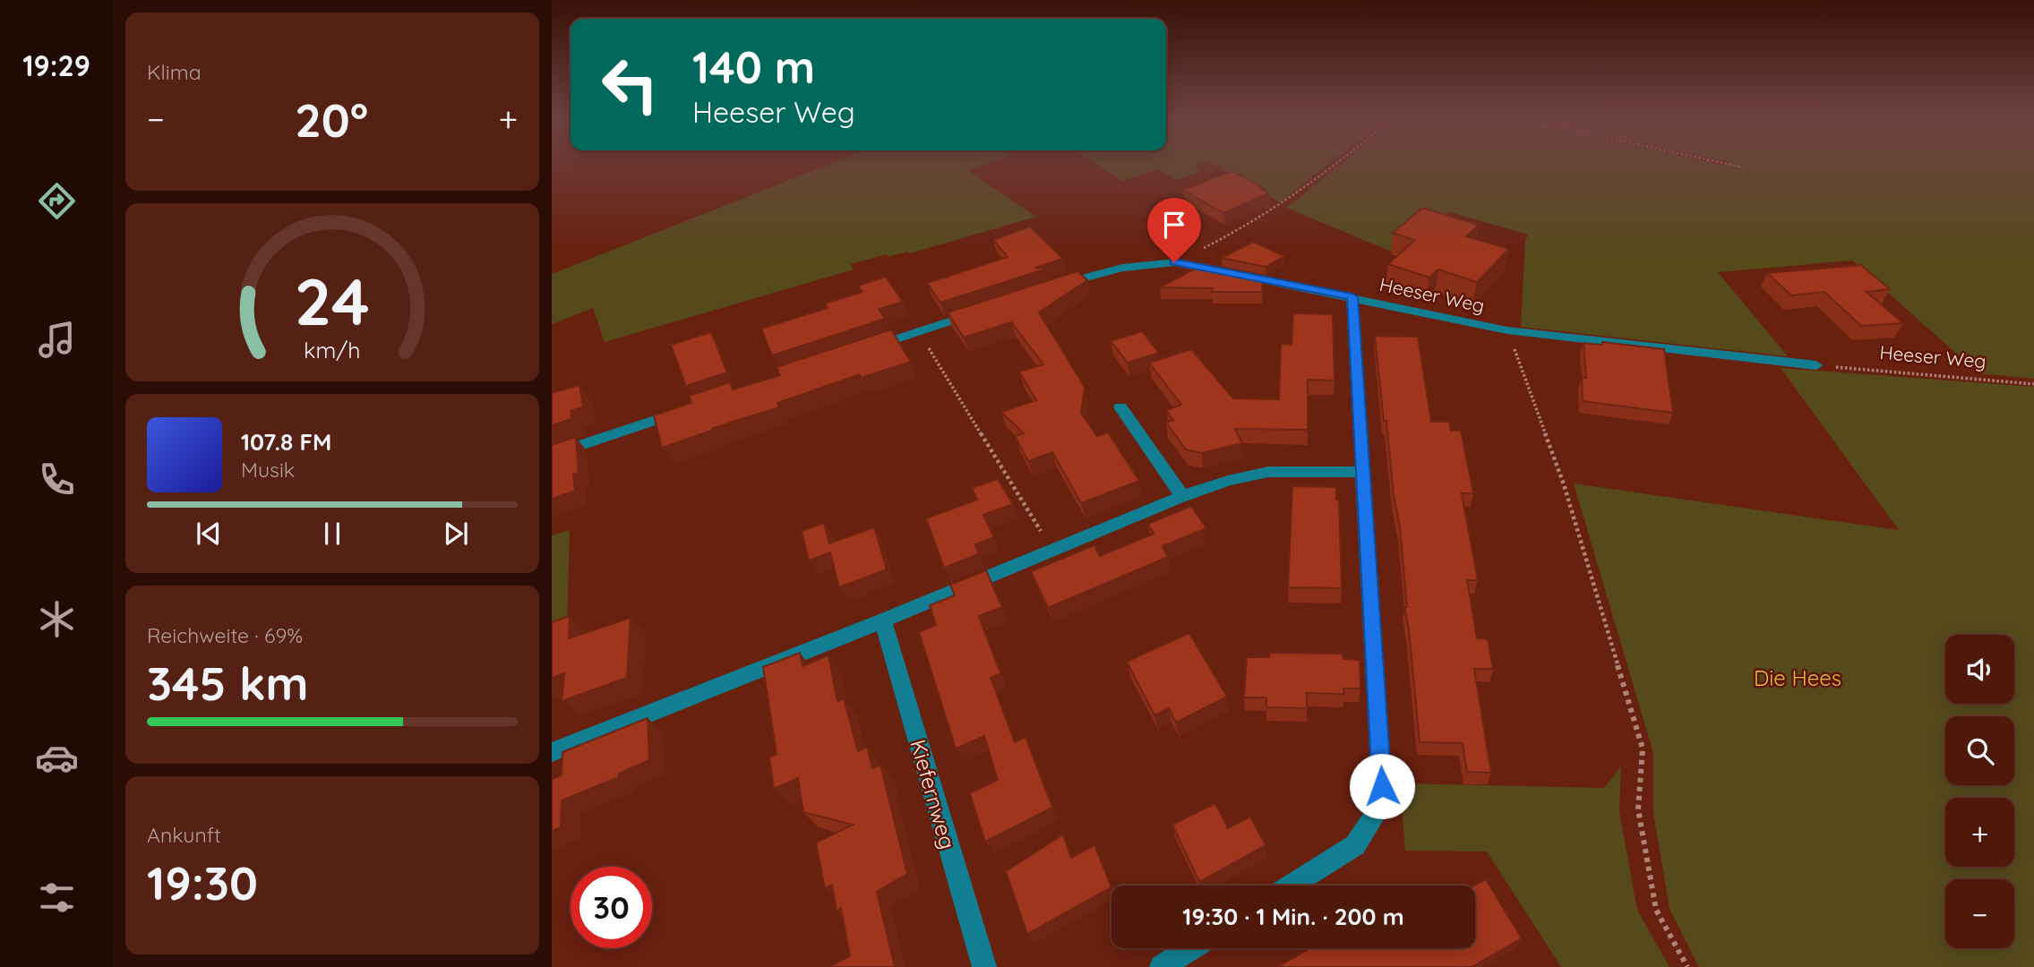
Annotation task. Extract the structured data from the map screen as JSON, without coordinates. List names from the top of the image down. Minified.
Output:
{"streets":{"street":["Heeser Weg","Kiefernweg"]},"parks":["Die Hees"],"page":{"tabs":"19:29","tile":["Klima",["Reichweite · 69%","345 km"],["Ankunft","19:30"]],"turn":["140 m","Heeser Weg"],"heat":["−","20°","+"],"song":["107.8 FM","Musik"],"map_buttons":["+","−"],"limit":"30","trip":"19:30 · 1 Min. · 200 m","gauge":["24","km/h"]}}
